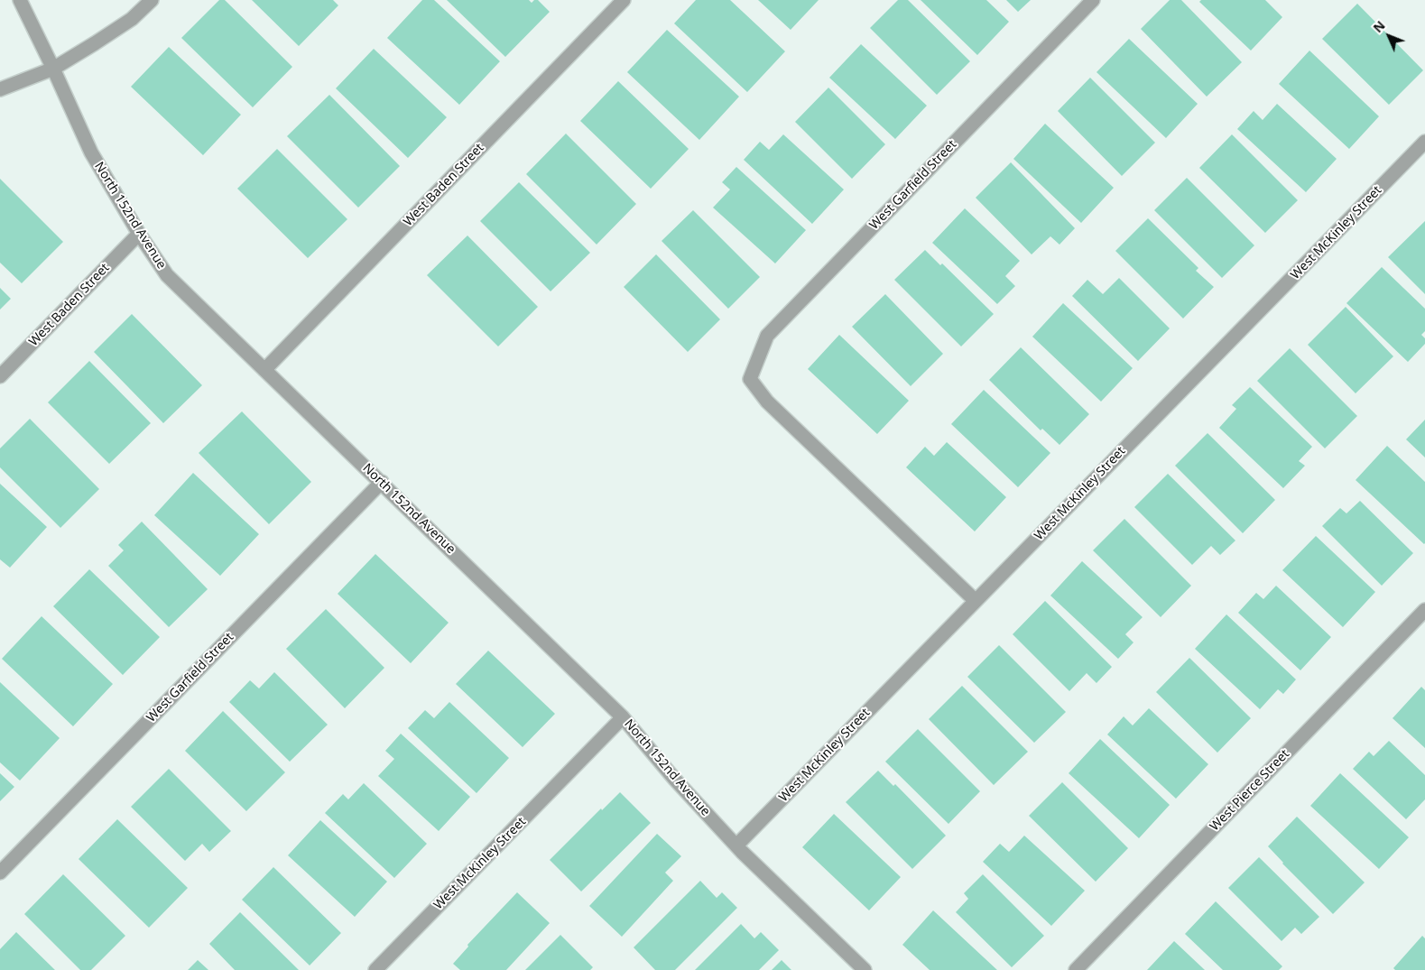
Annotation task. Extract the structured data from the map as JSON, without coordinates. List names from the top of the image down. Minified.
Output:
{"streets":{"street":["West Baden Street","West Garfield Street","North 152nd Avenue","West McKinley Street","West Pierce Street"]},"crossings":[["West Baden Street","North 152nd Avenue"],["West Garfield Street","North 152nd Avenue"],["West Garfield Street","West McKinley Street"],["North 152nd Avenue","West McKinley Street"]],"north":"top left"}
